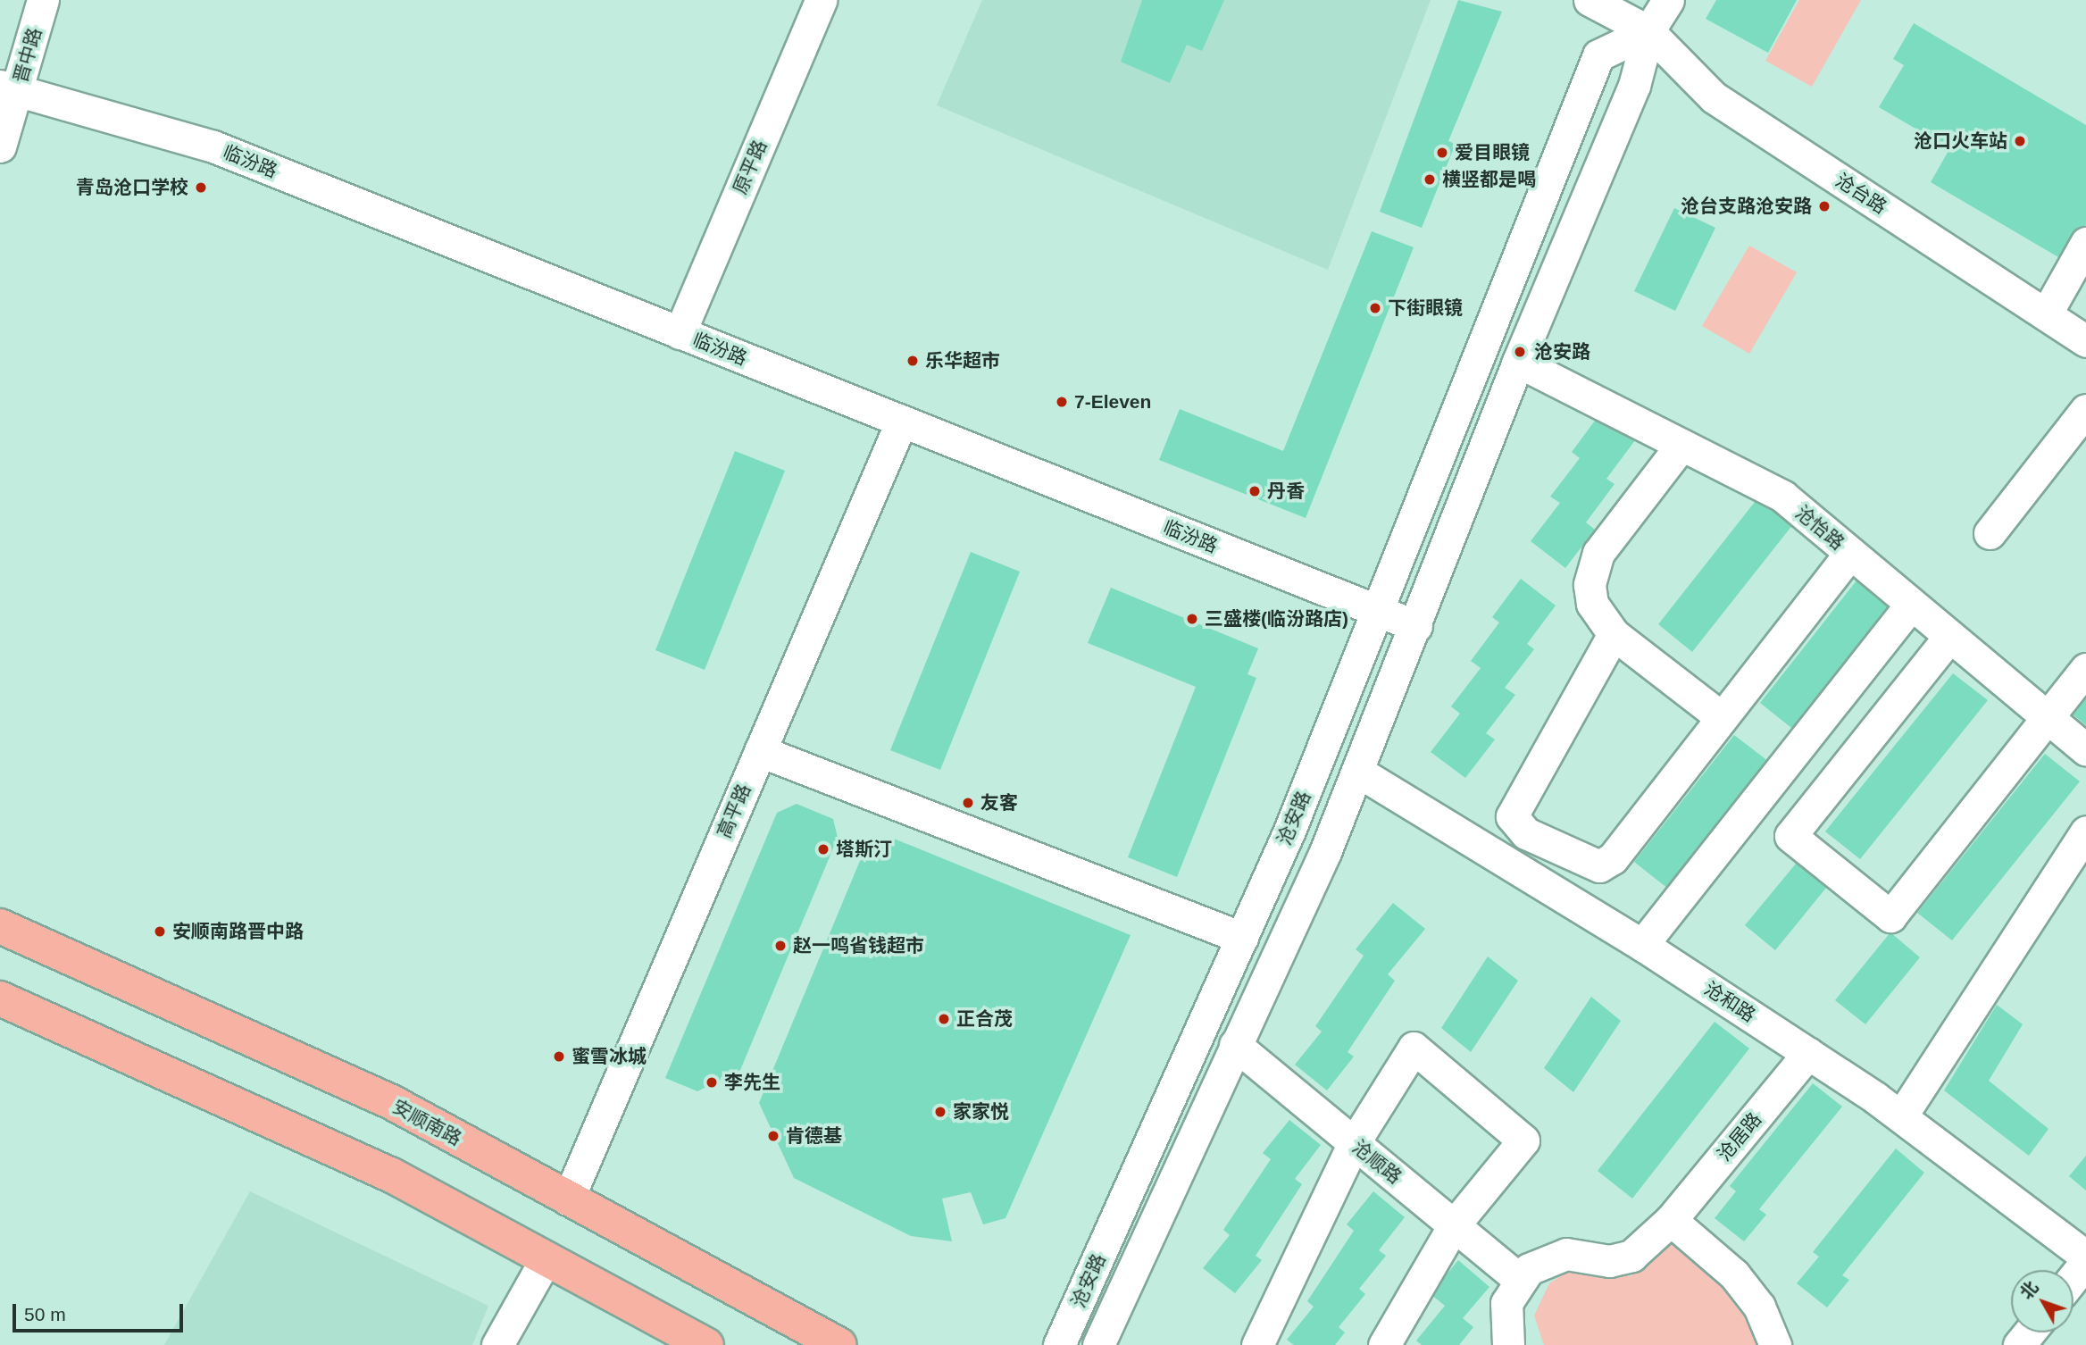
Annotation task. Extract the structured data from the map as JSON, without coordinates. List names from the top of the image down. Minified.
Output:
{"streets":{"main road":["安顺南路"],"street":["晋中路","临汾路","原平路","沧台路","沧怡路","高平路","沧安路","沧和路","沧居路","沧顺路"]},"crossings":[["晋中路","临汾路"],["临汾路","原平路"],["临汾路","高平路"],["临汾路","沧安路"],["沧台路","沧安路"],["沧怡路","沧安路"],["高平路","安顺南路"],["沧安路","沧和路"],["沧安路","沧顺路"],["沧和路","沧居路"]],"places":["沧口火车站","爱目眼镜","横竖都是喝","青岛沧口学校","沧台支路沧安路","下街眼镜","沧安路","乐华超市","7-Eleven","丹香","三盛楼(临汾路店)","友客","塔斯汀","安顺南路晋中路","赵一鸣省钱超市","正合茂","蜜雪冰城","李先生","家家悦","肯德基"],"scale_bar":"50 m","north":"top left"}
